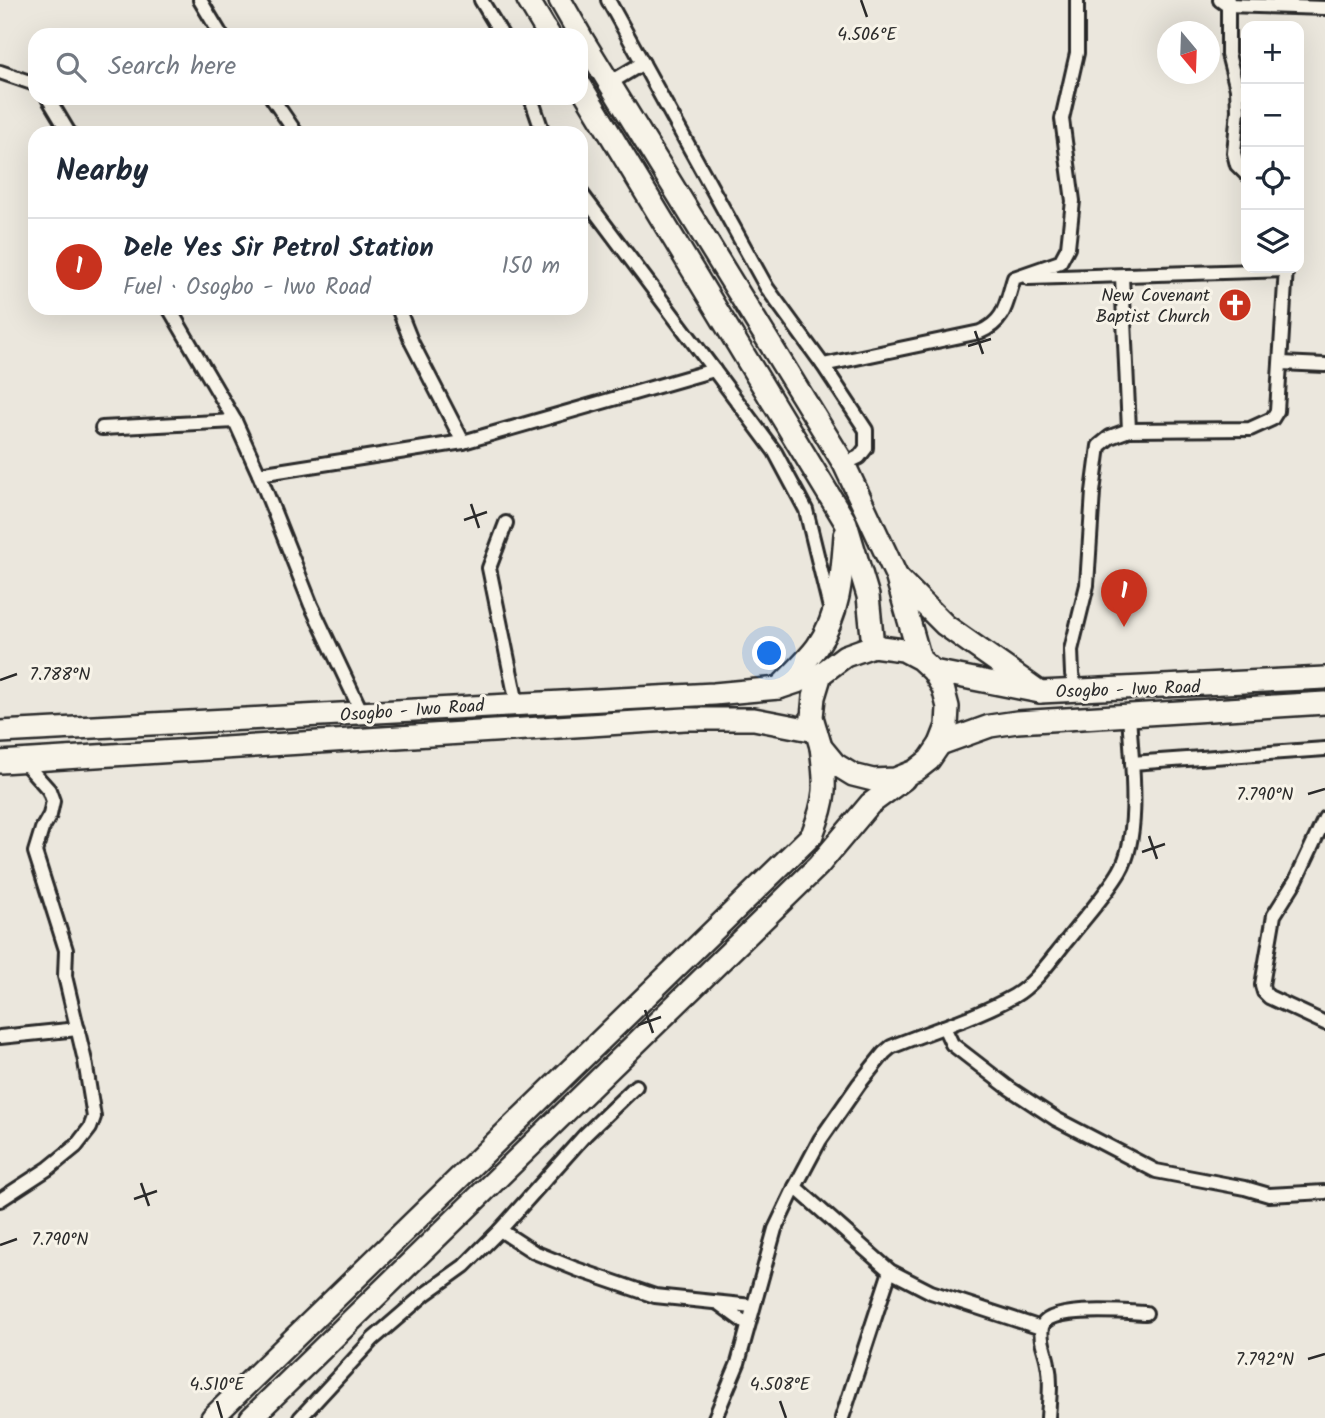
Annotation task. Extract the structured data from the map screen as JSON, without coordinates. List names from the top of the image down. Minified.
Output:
{"streets":{"main road":["Osogbo - Iwo Road"]},"places":{"church":["New Covenant Baptist Church"]},"north":"bottom","page":{"map_buttons":["+","−"],"search":"Search here","heading":"Nearby","list":[{"mark":"1","name":"Dele Yes Sir Petrol Station","note":"Fuel · Osogbo - Iwo Road","value":"150 m"}],"pins":"1"},"coordinates":["4.506°E","7.788°N","7.790°N","7.792°N","4.510°E","4.508°E"]}
